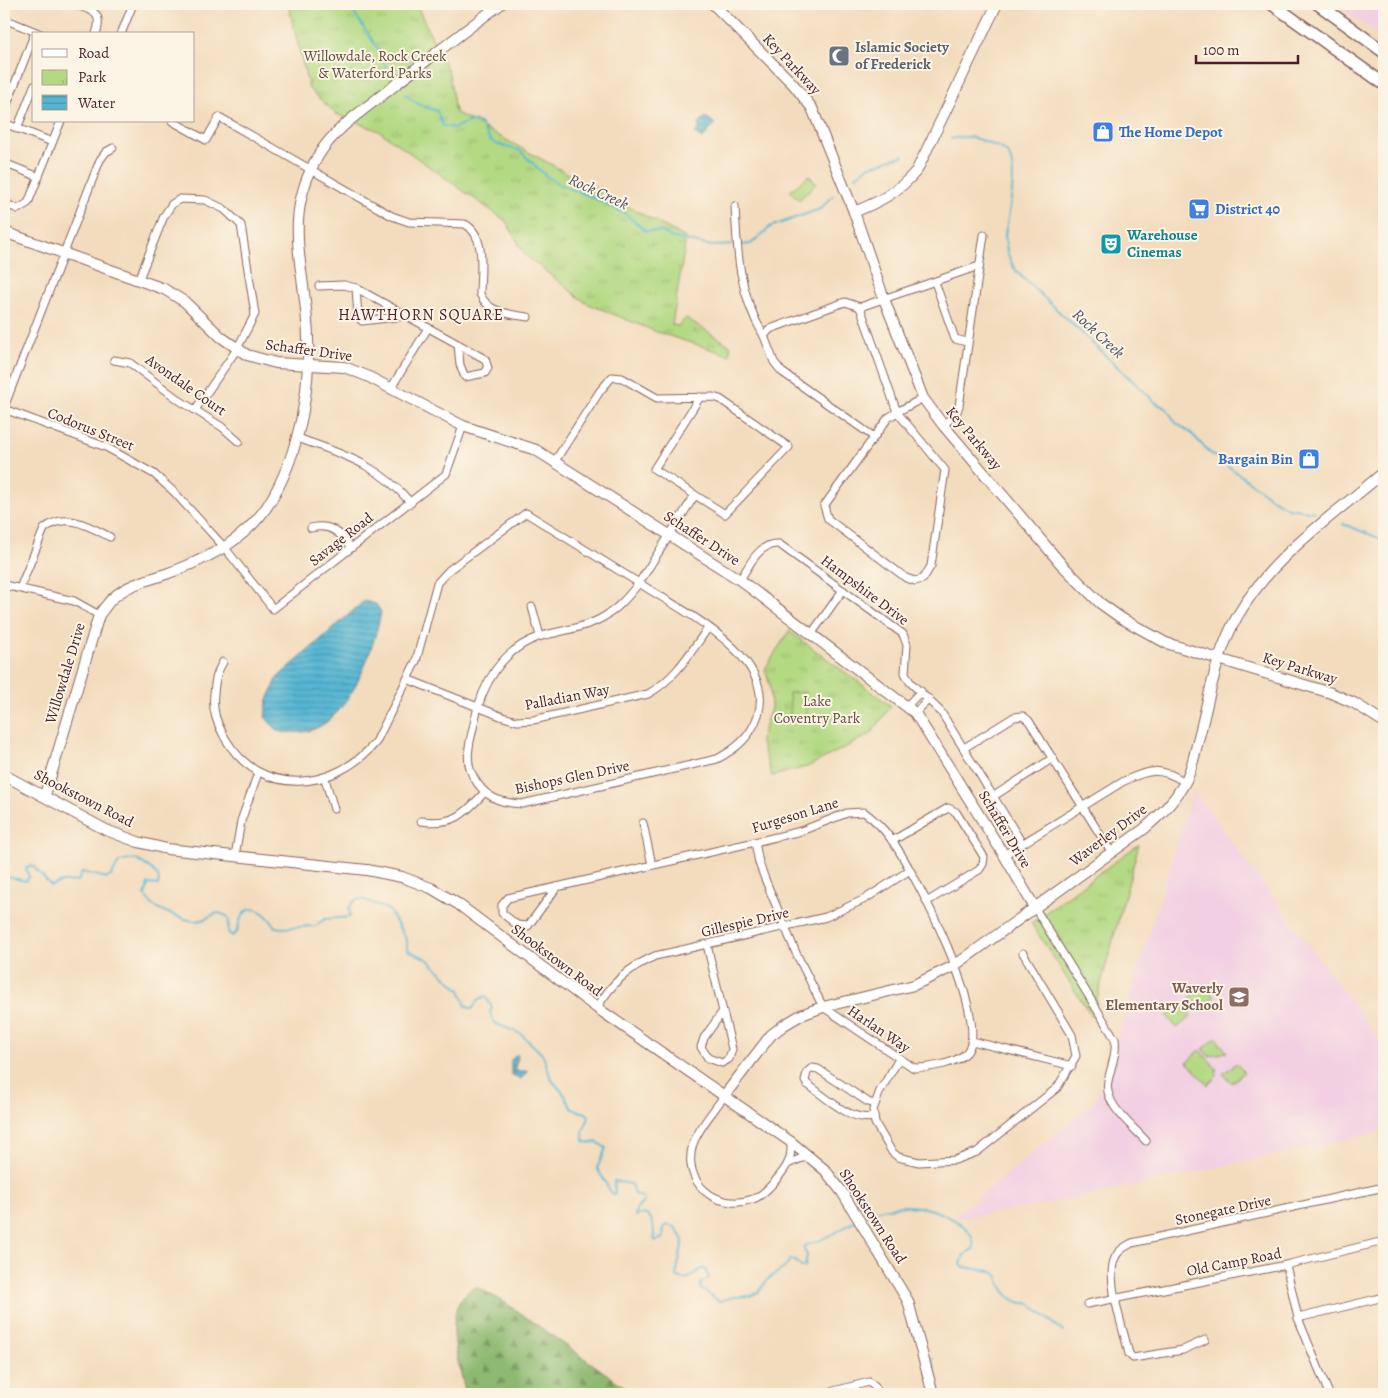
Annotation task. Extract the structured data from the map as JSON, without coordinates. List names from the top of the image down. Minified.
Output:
{"streets":{"street":["Key Parkway","Schaffer Drive","Avondale Court","Codorus Street","Savage Road","Hampshire Drive","Willowdale Drive","Palladian Way","Bishops Glen Drive","Shookstown Road","Furgeson Lane","Waverley Drive","Gillespie Drive","Harlan Way","Stonegate Drive","Old Camp Road"]},"crossings":[["Key Parkway","Waverley Drive"],["Schaffer Drive","Savage Road"],["Schaffer Drive","Hampshire Drive"],["Schaffer Drive","Willowdale Drive"],["Schaffer Drive","Waverley Drive"],["Codorus Street","Savage Road"],["Codorus Street","Willowdale Drive"],["Savage Road","Willowdale Drive"],["Willowdale Drive","Shookstown Road"],["Palladian Way","Bishops Glen Drive"],["Shookstown Road","Waverley Drive"],["Shookstown Road","Gillespie Drive"],["Furgeson Lane","Waverley Drive"],["Furgeson Lane","Gillespie Drive"],["Waverley Drive","Harlan Way"],["Stonegate Drive","Old Camp Road"]],"districts":["HAWTHORN SQUARE"],"water":["Rock Creek"],"parks":["Willowdale, Rock Creek & Waterford Parks","Lake Coventry Park"],"places":{"mosque":["Islamic Society of Frederick"],"shop":["The Home Depot","Bargain Bin"],"supermarket":["District 40"],"theatre":["Warehouse Cinemas"],"school or university":["Waverly Elementary School"]},"legend":["Road","Park","Water"],"scale_bar":"100 m"}
